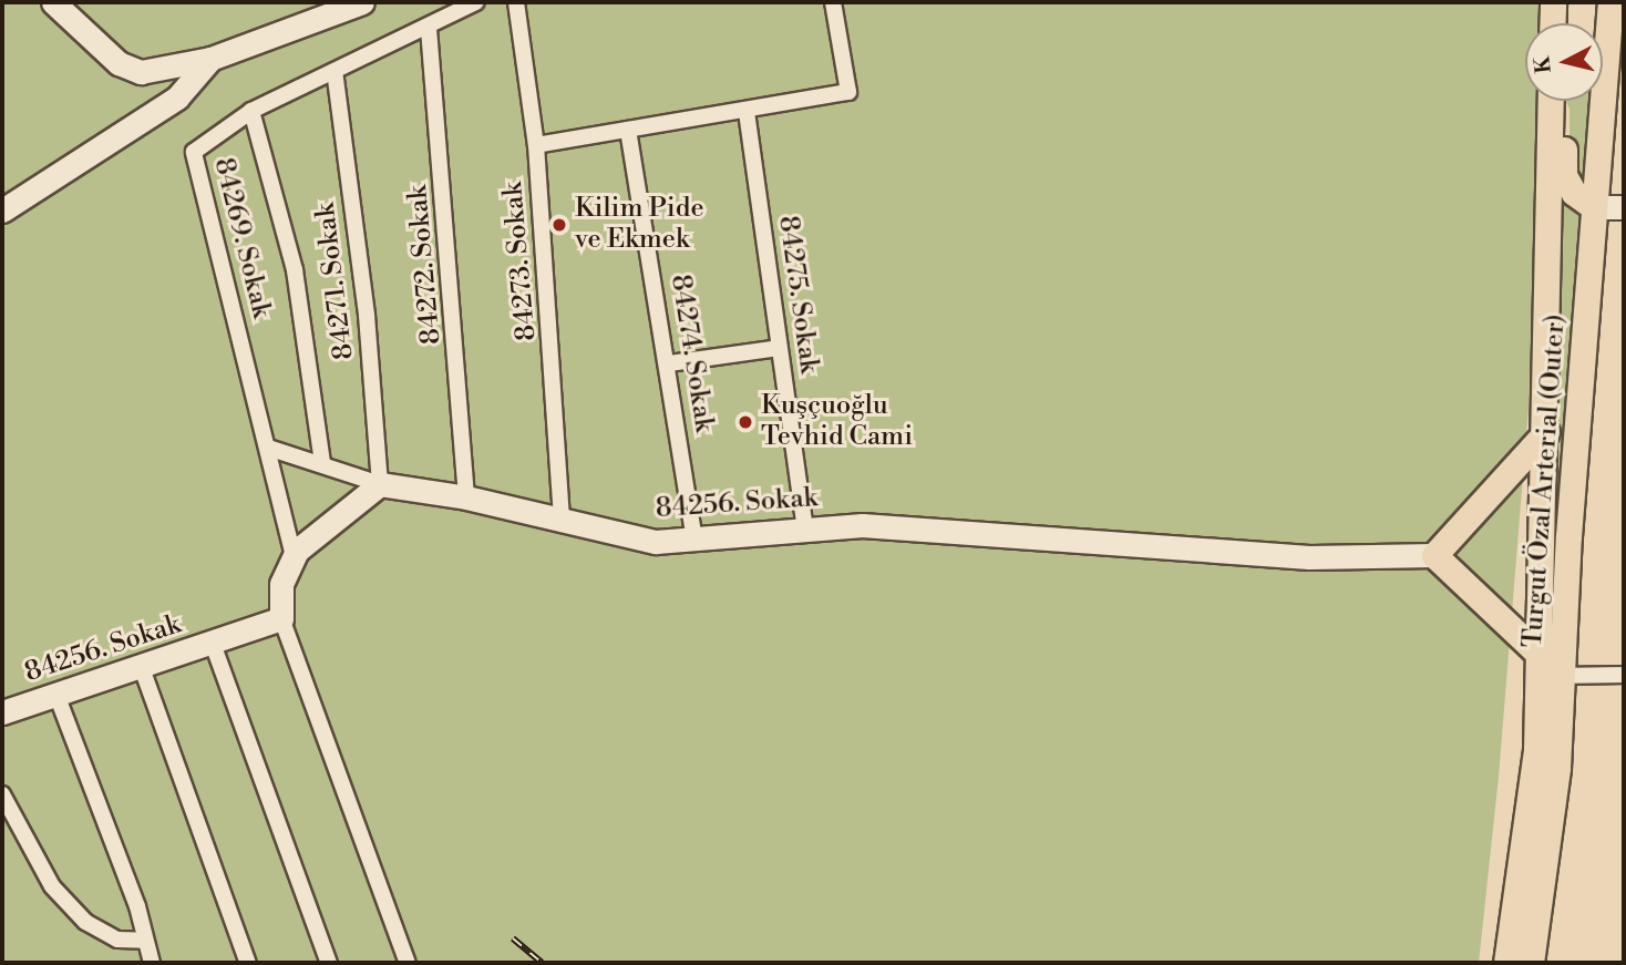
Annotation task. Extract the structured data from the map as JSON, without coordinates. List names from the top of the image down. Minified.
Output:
{"streets":{"main road":["Turgut Özal Arterial (Outer)"],"street":["84269. Sokak","84273. Sokak","84272. Sokak","84271. Sokak","84275. Sokak","84274. Sokak","84256. Sokak"]},"crossings":[["84269. Sokak","84272. Sokak"],["84269. Sokak","84271. Sokak"],["84273. Sokak","84256. Sokak"],["84272. Sokak","84256. Sokak"],["84271. Sokak","84256. Sokak"],["84275. Sokak","84256. Sokak"],["84274. Sokak","84256. Sokak"]],"places":["Kilim Pide ve Ekmek","Kuşçuoğlu Tevhid Cami"],"north":"left"}
